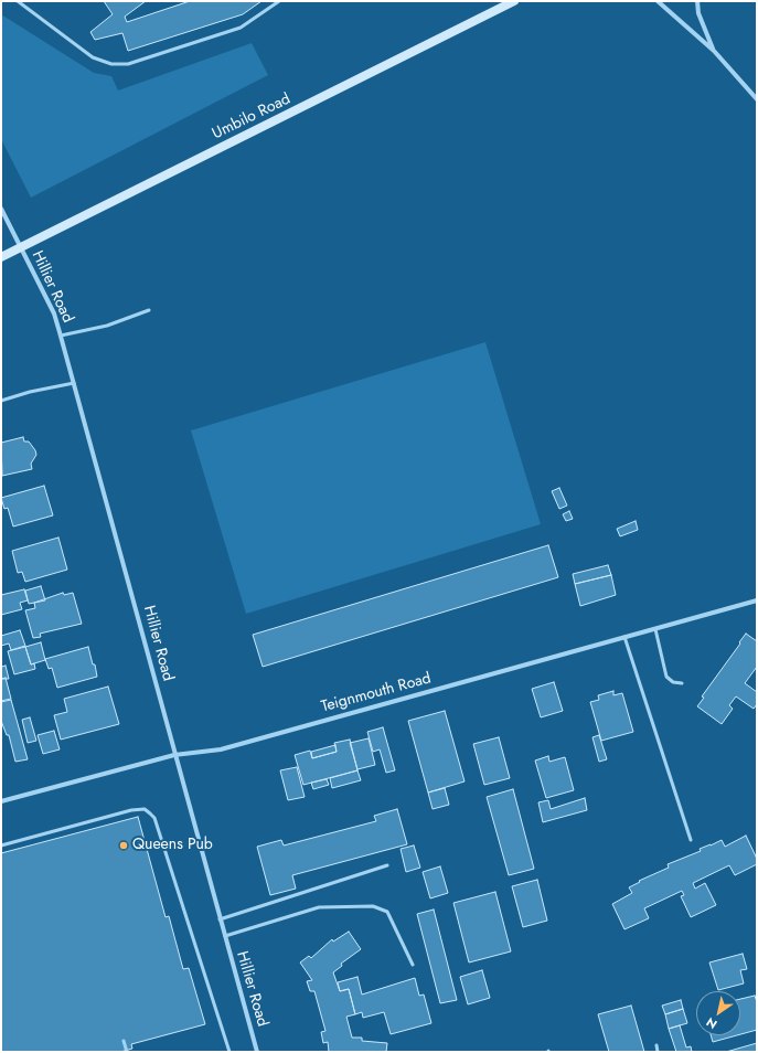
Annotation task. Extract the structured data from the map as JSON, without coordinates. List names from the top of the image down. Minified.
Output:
{"streets":{"main road":["Umbilo Road"],"street":["Hillier Road","Teignmouth Road"]},"crossings":[["Umbilo Road","Hillier Road"],["Hillier Road","Teignmouth Road"]],"places":["Queens Pub"],"north":"bottom left"}
